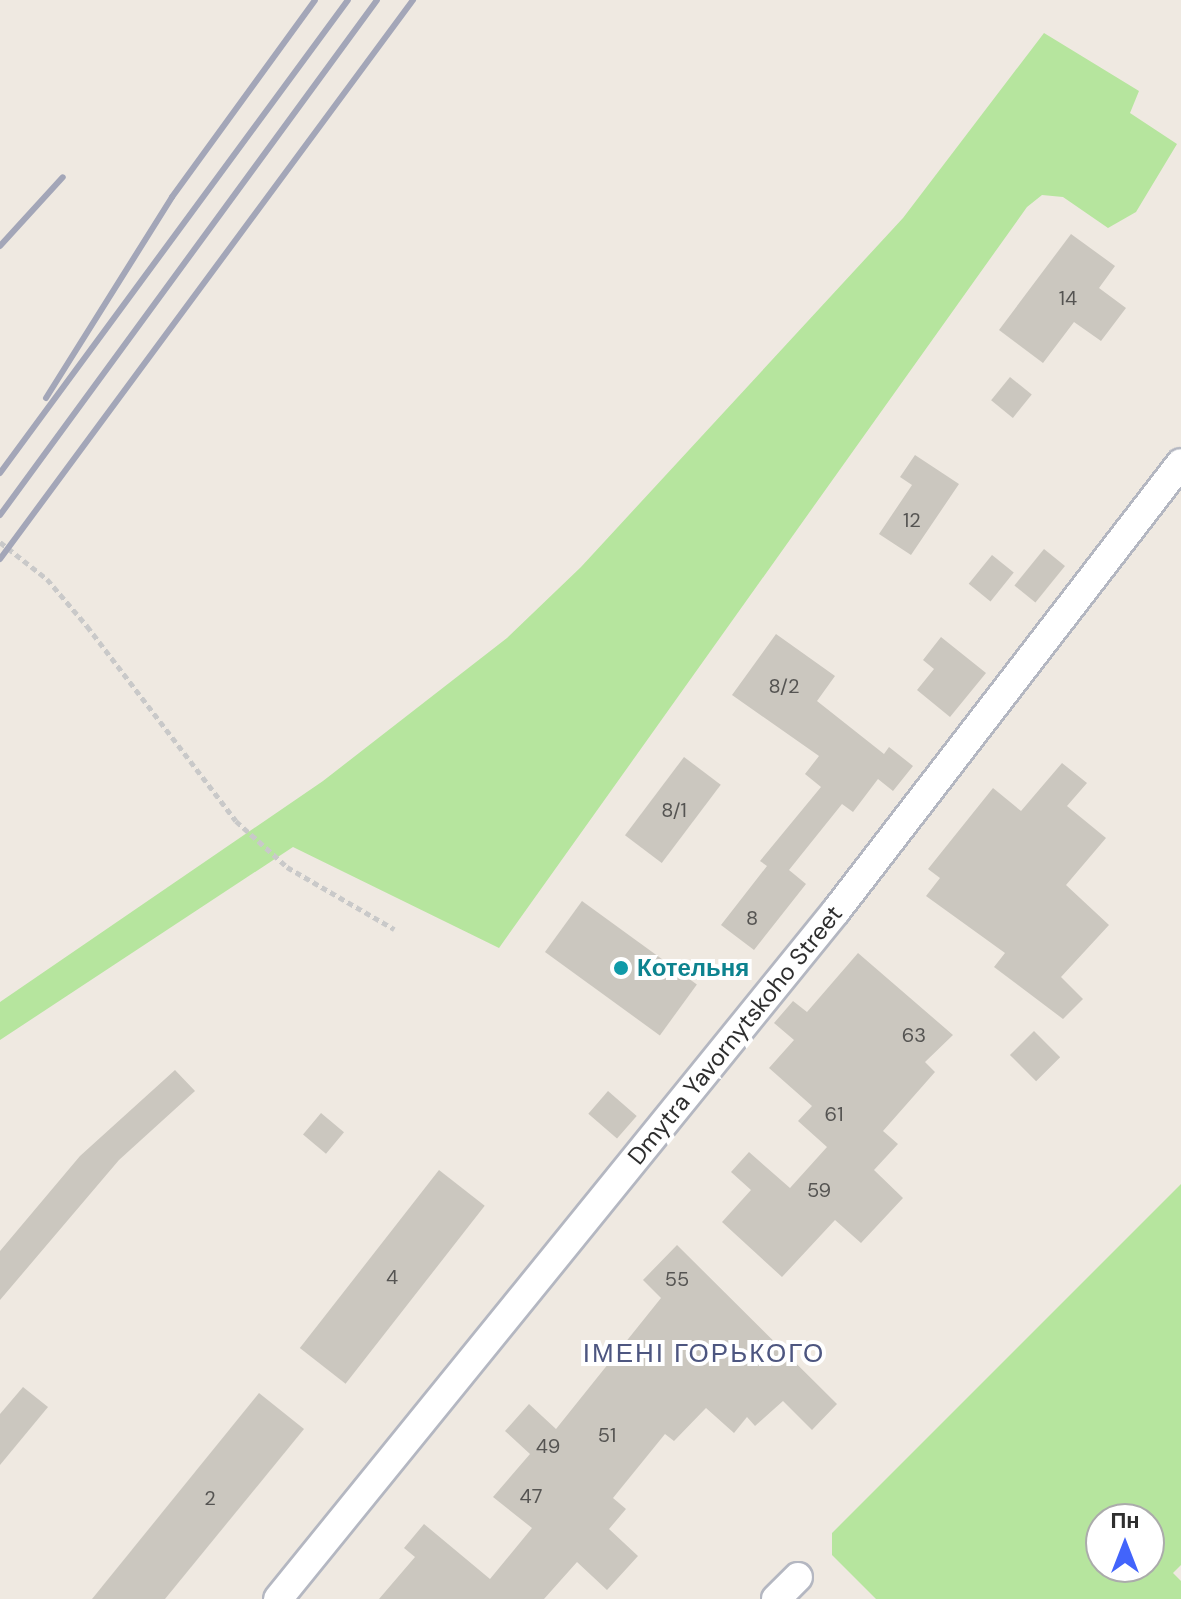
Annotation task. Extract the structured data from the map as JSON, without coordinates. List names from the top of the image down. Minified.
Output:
{"streets":{"street":["Dmytra Yavornytskoho Street"]},"districts":["ІМЕНІ ГОРЬКОГО"],"places":["Котельня"],"house_numbers":["14","12","8/2","8/1","8","63","61","59","4","55","51","49","47","2"],"north":"top"}
